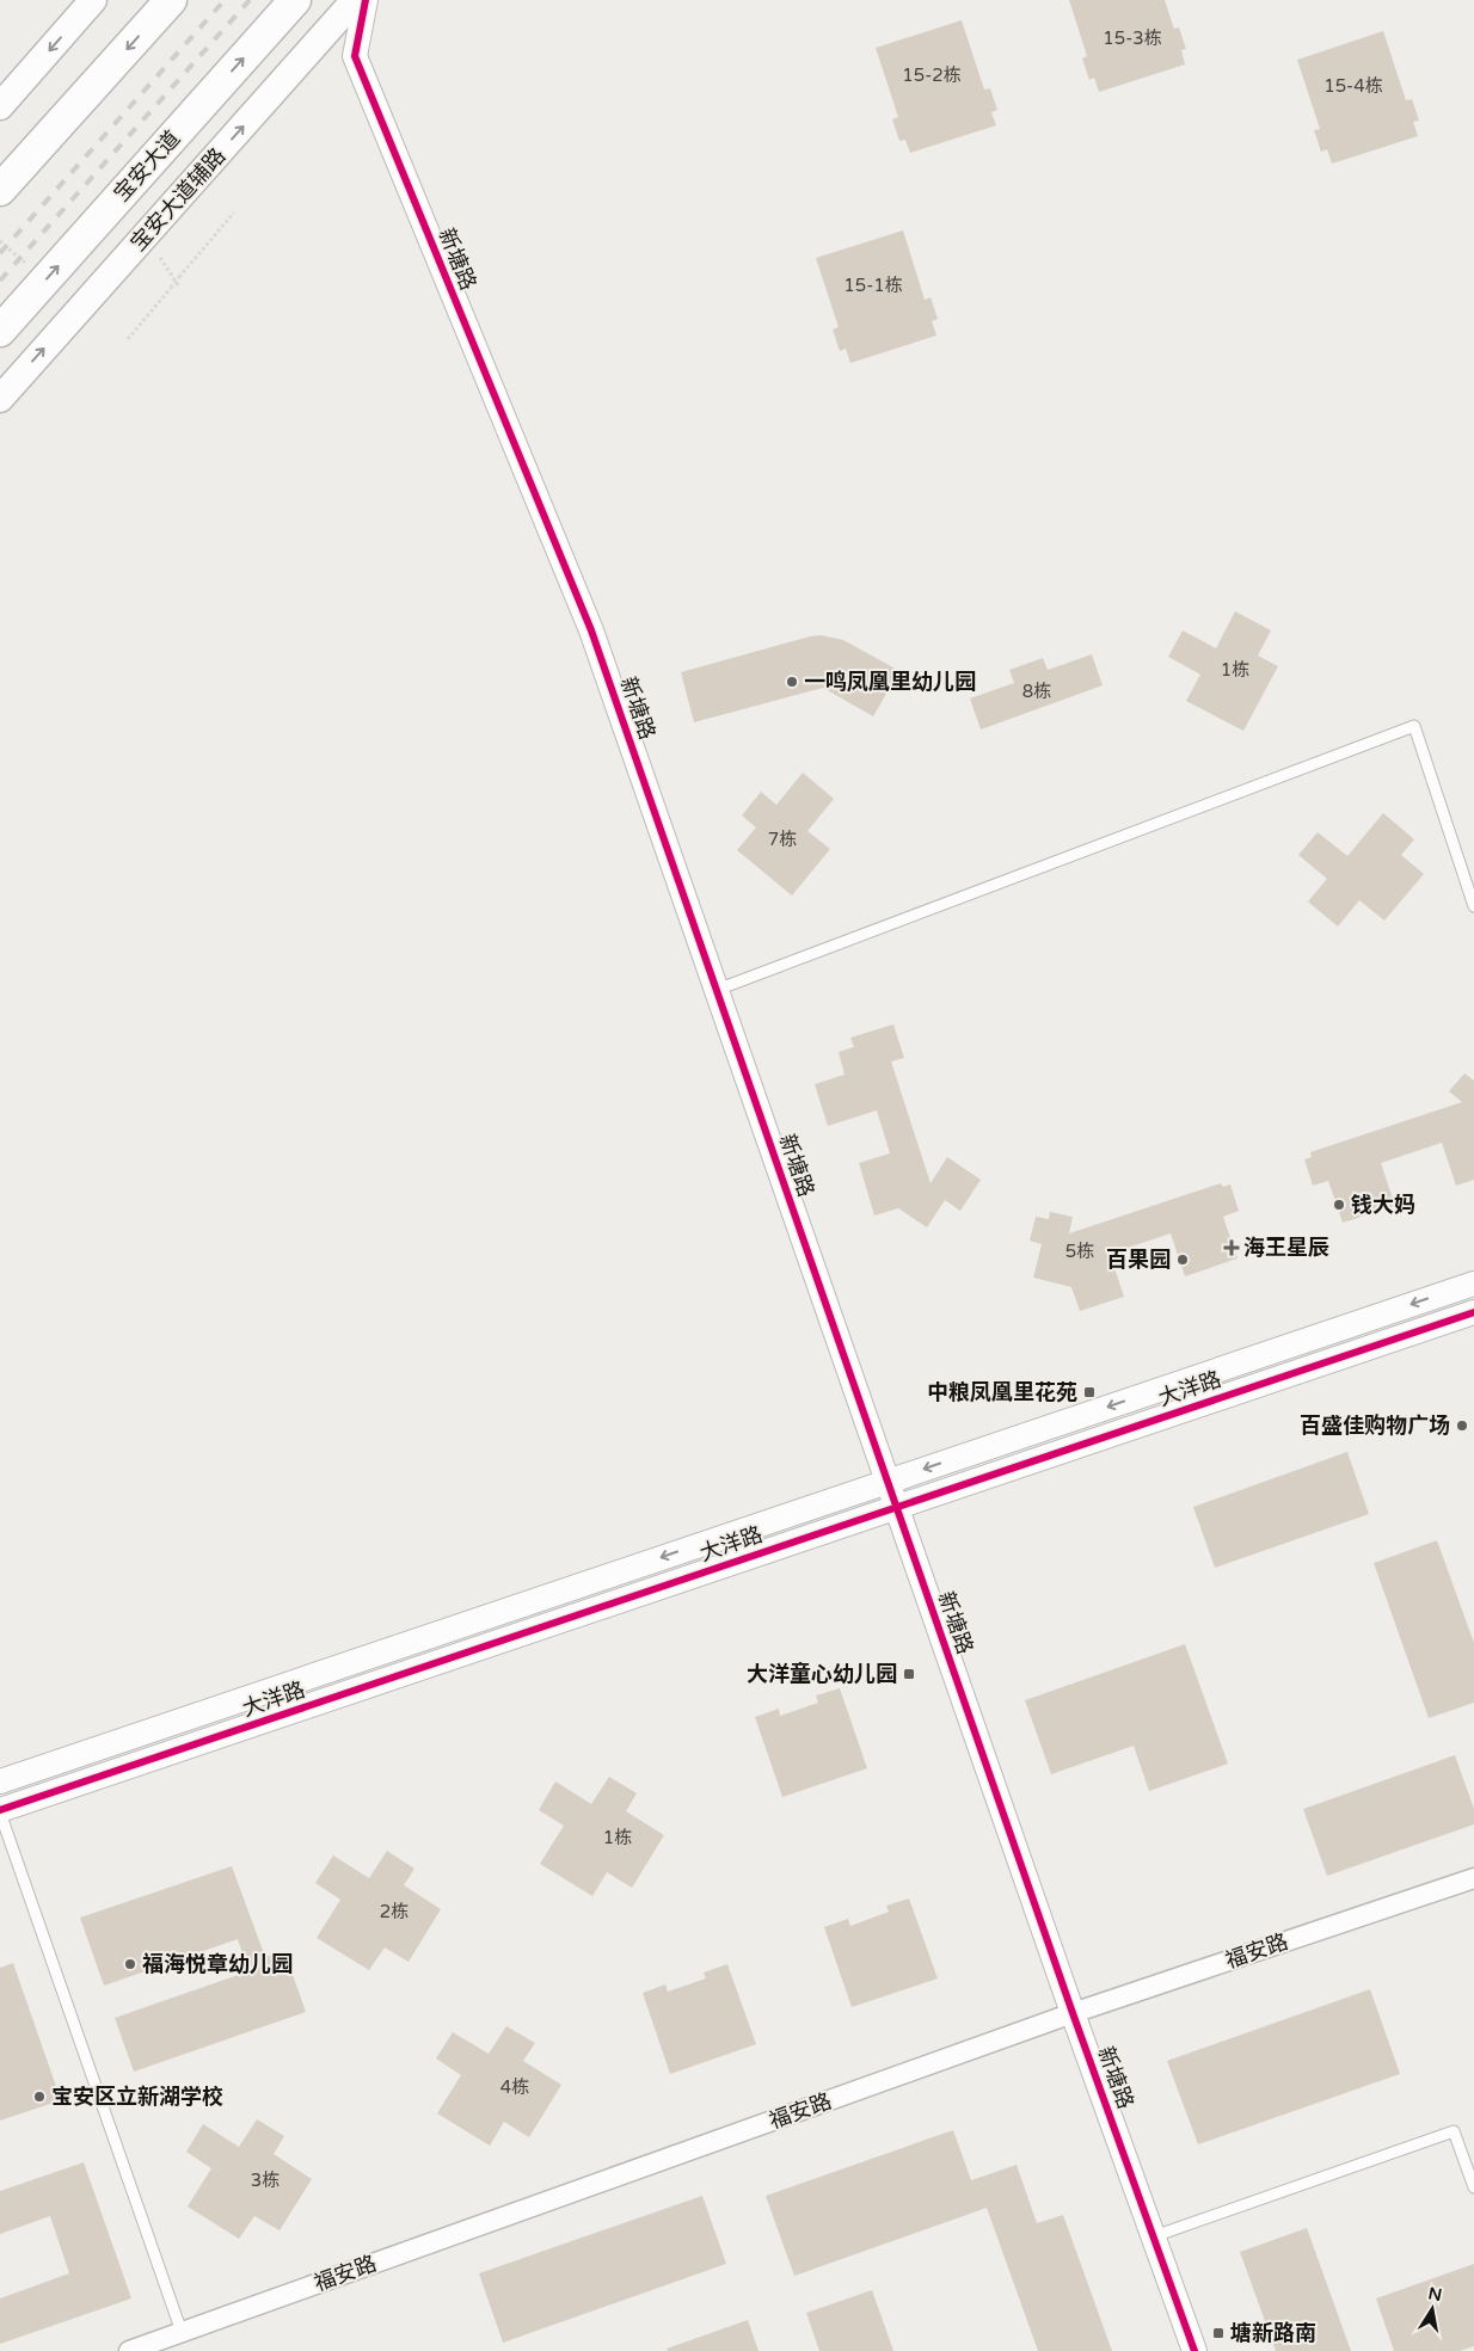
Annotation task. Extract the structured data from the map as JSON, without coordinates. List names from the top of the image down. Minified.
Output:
{"streets":{"main road":["宝安大道","宝安大道辅路"],"street":["新塘路","大洋路","福安路"]},"crossings":[["新塘路","大洋路"],["新塘路","福安路"]],"places":{"other":["一鸣凤凰里幼儿园","钱大妈","百果园","百盛佳购物广场","福海悦章幼儿园","宝安区立新湖学校"],"health":["海王星辰"],"transit":["中粮凤凰里花苑","大洋童心幼儿园","塘新路南"]},"house_numbers":["15-3栋","15-2栋","15-4栋","15-1栋","1栋","8栋","7栋","5栋","1栋","2栋","4栋","3栋"],"north":"top"}
